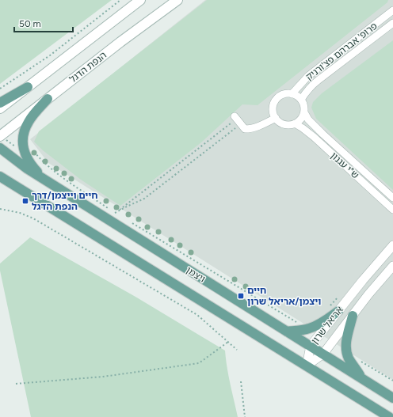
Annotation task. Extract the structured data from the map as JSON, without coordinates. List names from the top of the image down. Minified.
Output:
{"streets":{"main road":["הנפת הדגל","ויצמן"],"street":["פרופ' אברהם פצ'ורניק","ש\"י עגנון","אריאל שרון"]},"crossings":[["פרופ' אברהם פצ'ורניק","ש\"י עגנון"],["ויצמן","אריאל שרון"]],"places":{"transit":["חיים וייצמן/דרך הנפת הדגל","חיים ויצמן/אריאל שרון"]},"scale_bar":"50 m"}
